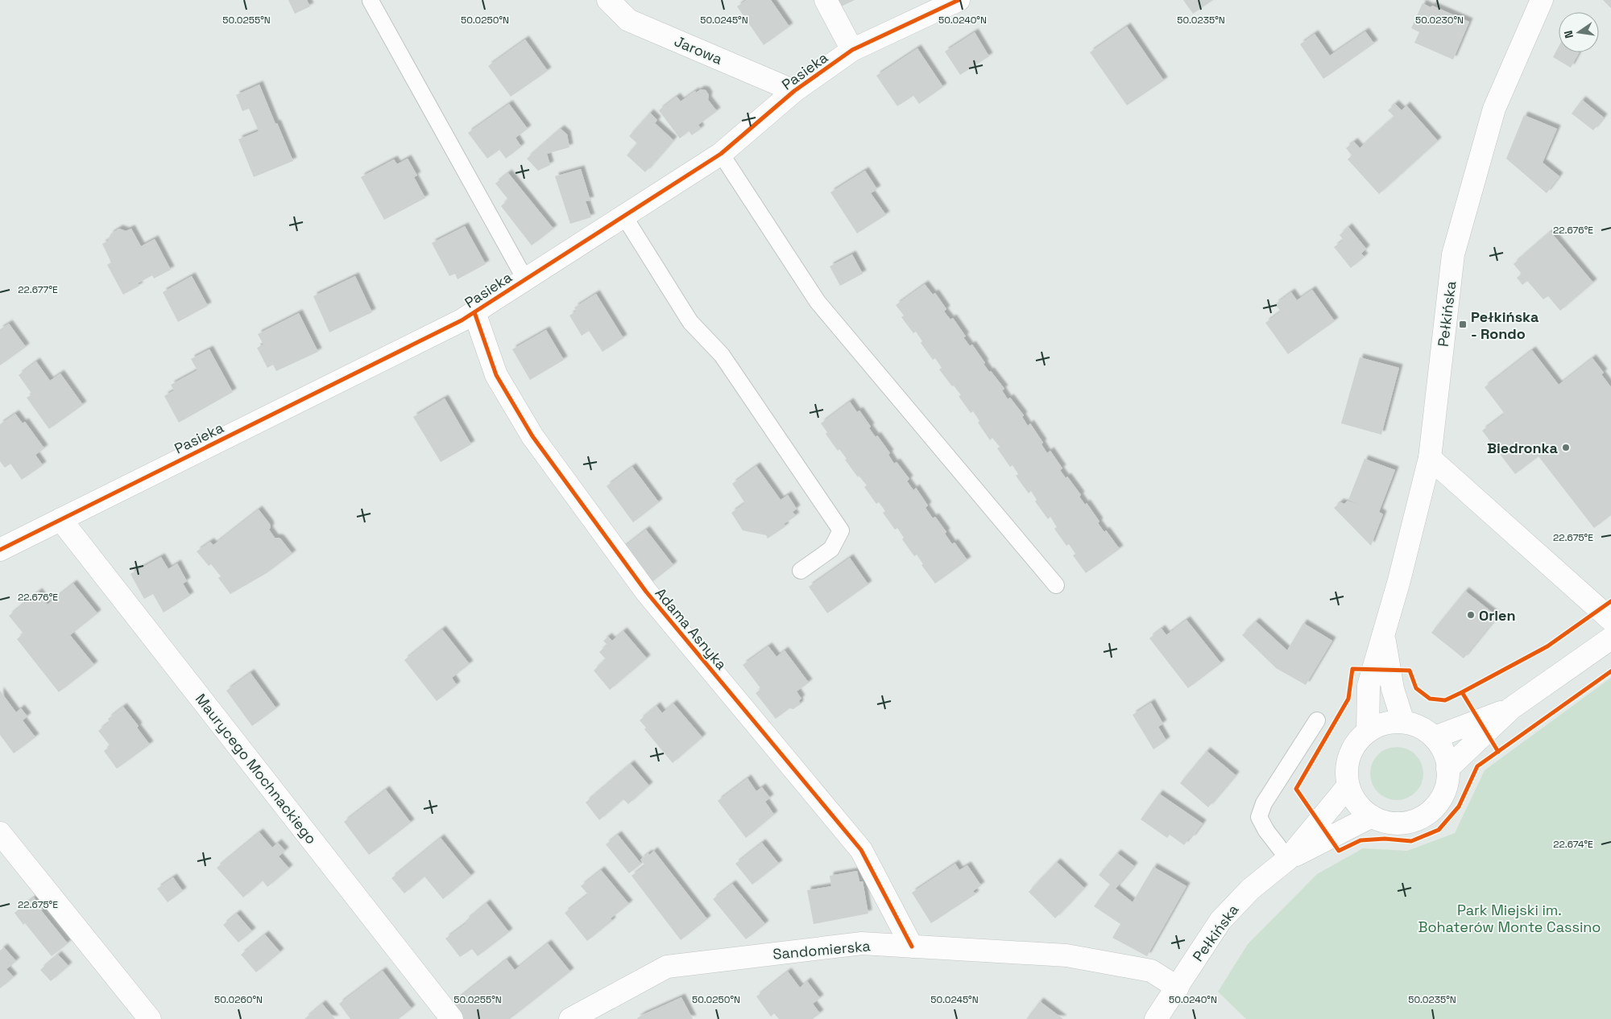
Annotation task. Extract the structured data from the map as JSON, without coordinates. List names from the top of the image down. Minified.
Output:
{"streets":{"street":["Jarowa","Pasieka","Pełkińska","Adama Asnyka","Maurycego Mochnackiego","Sandomierska"]},"crossings":[["Jarowa","Pasieka"],["Pasieka","Adama Asnyka"],["Pasieka","Maurycego Mochnackiego"],["Pełkińska","Sandomierska"],["Adama Asnyka","Sandomierska"]],"parks":["Park Miejski im. Bohaterów Monte Cassino"],"places":{"transit":["Pełkińska - Rondo"],"other":["Biedronka","Orlen"]},"north":"left","coordinates":["50.0255°N","50.0250°N","50.0245°N","50.0240°N","50.0235°N","50.0230°N","22.676°E","22.677°E","22.675°E","22.674°E","50.0260°N"]}
